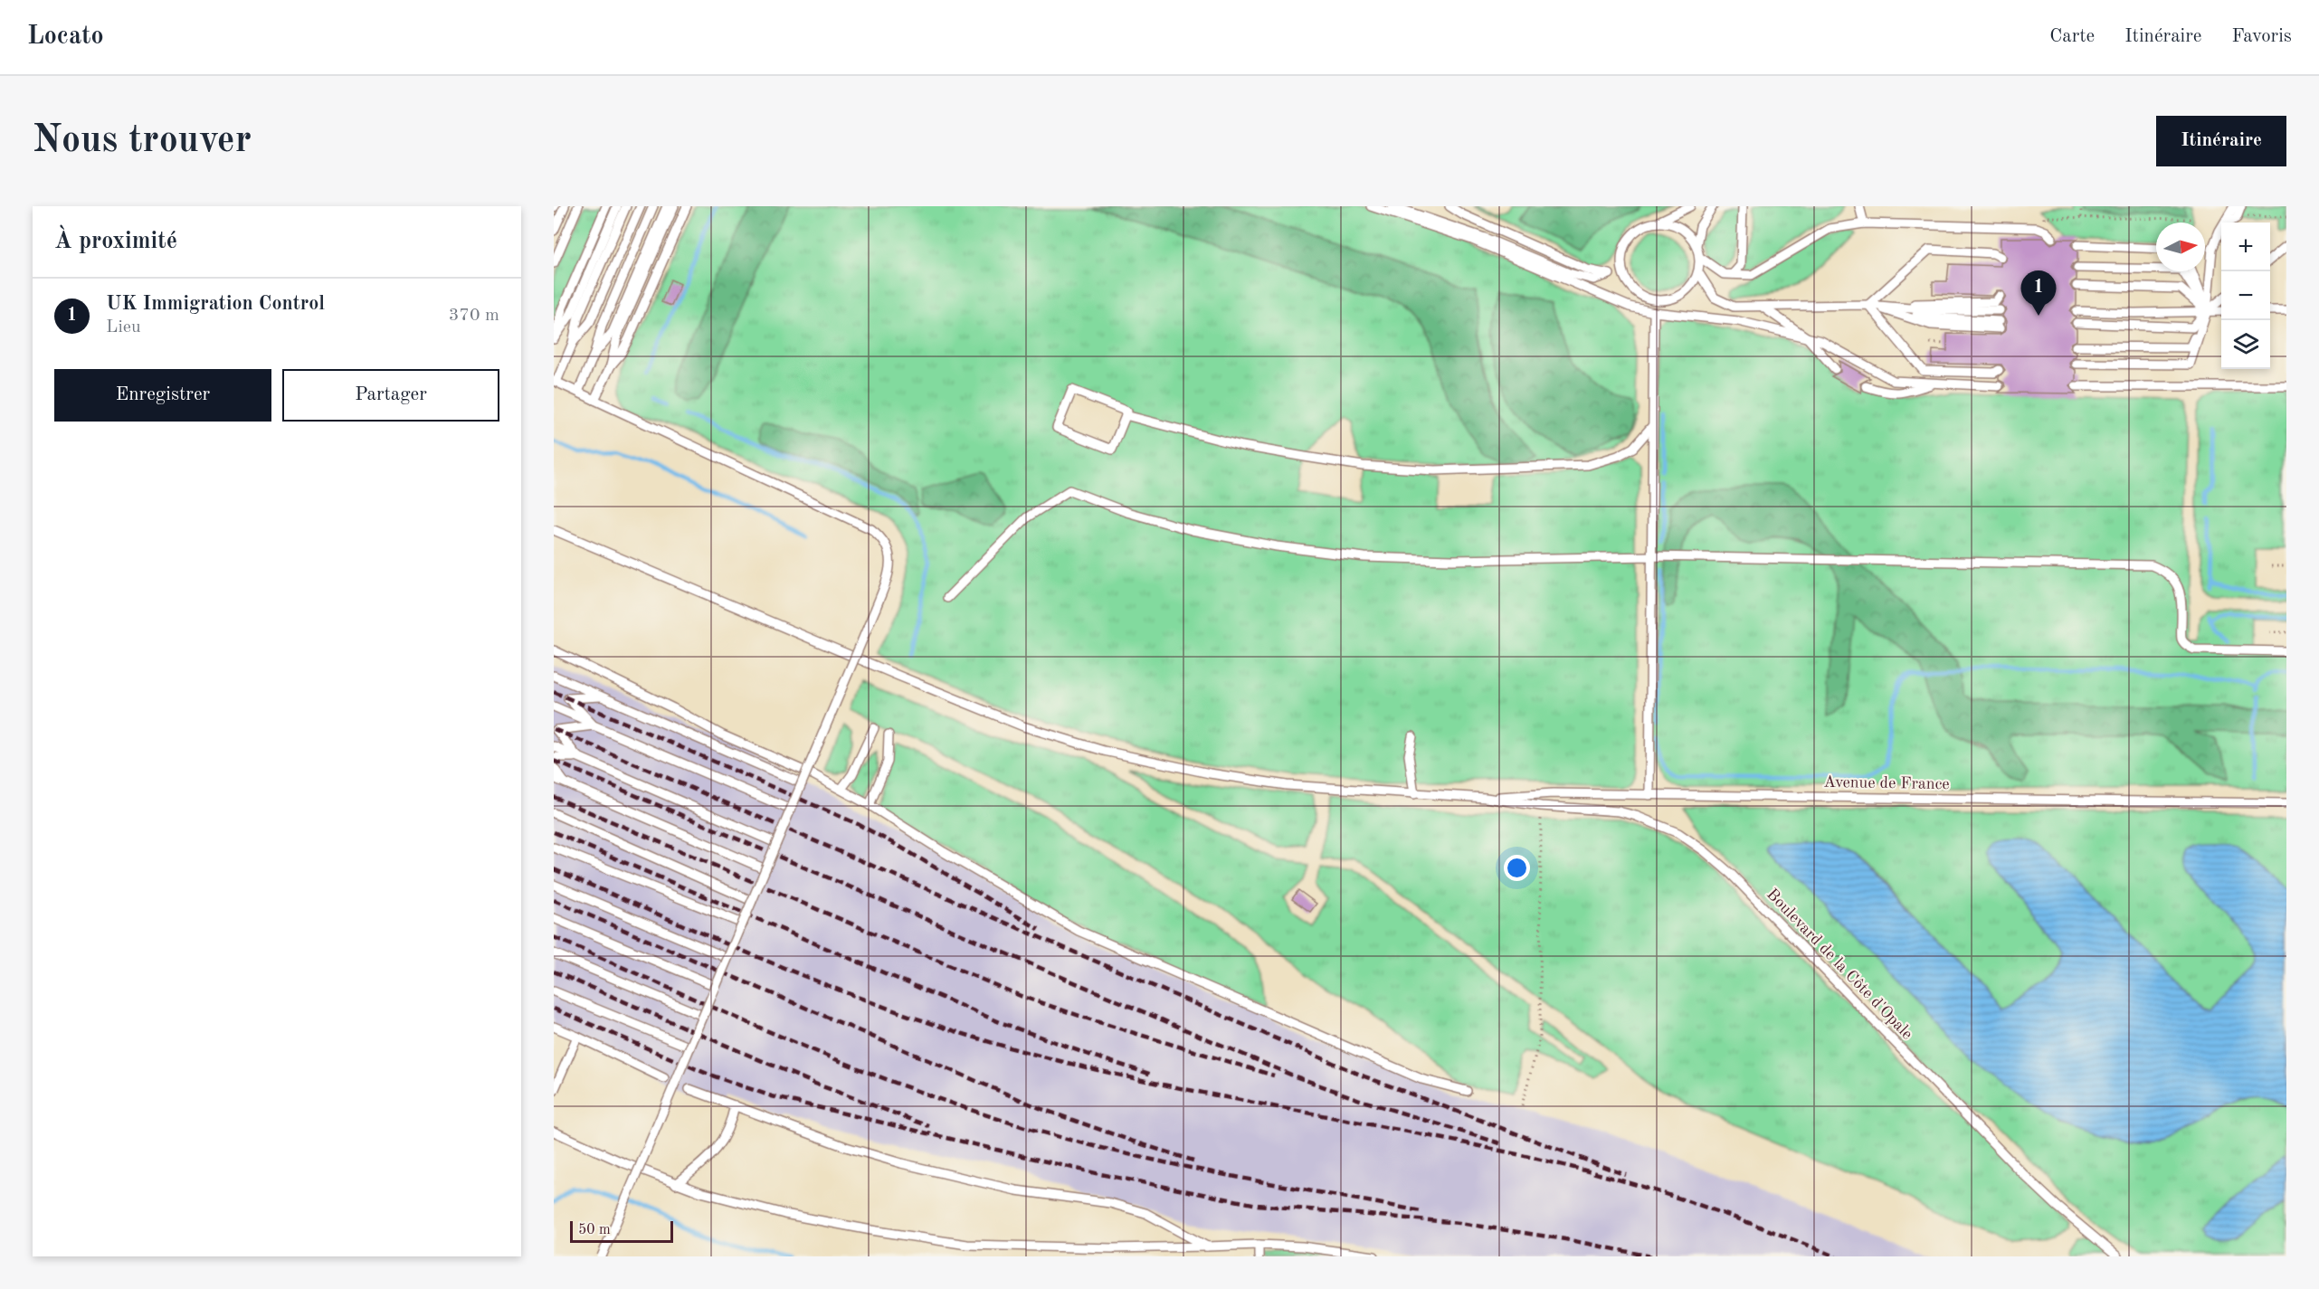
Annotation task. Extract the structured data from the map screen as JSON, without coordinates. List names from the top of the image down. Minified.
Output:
{"streets":{"lane":["Avenue de France","Boulevard de la Côte d'Opale"]},"crossings":[["Avenue de France","Boulevard de la Côte d'Opale"]],"scale_bar":"50 m","north":"right","page":{"header":"Locato","nav":["Carte","Itinéraire","Favoris"],"buttons":["Itinéraire",["Enregistrer","Partager"]],"title":"Nous trouver","heading":"À proximité","map_buttons":["+","−"],"pins":"1","list":[{"mark":"1","name":"UK Immigration Control","note":"Lieu","value":"370 m"}],"scale":"50 m"}}
